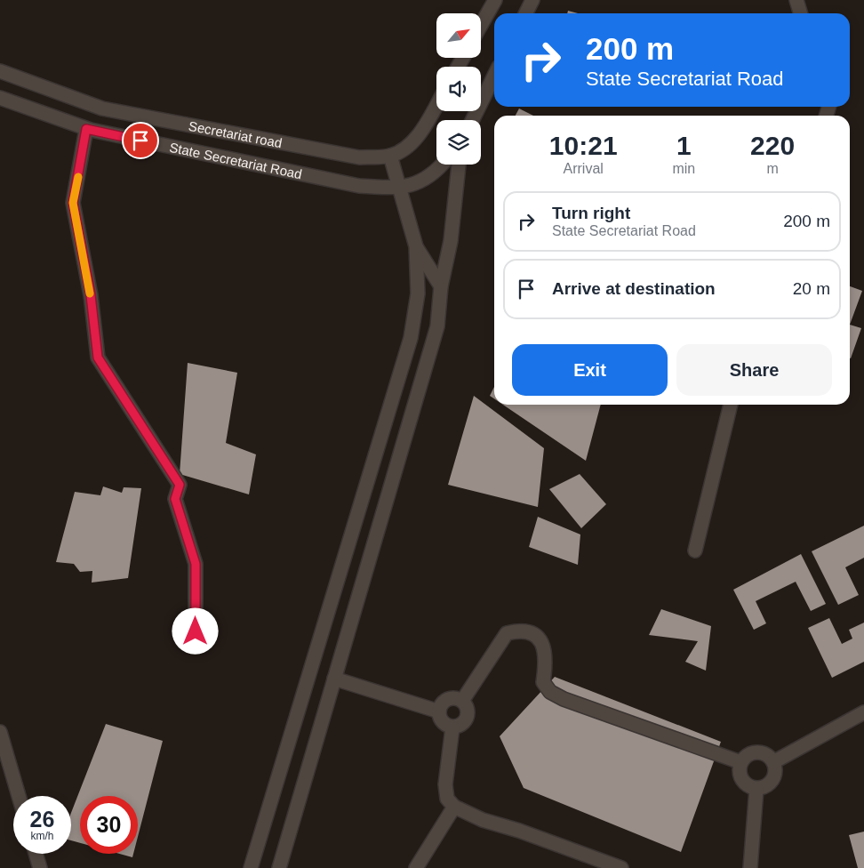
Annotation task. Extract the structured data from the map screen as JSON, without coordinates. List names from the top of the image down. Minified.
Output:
{"streets":{"street":["Secretariat road","State Secretariat Road"]},"north":"top right","page":{"turn":["200 m","State Secretariat Road"],"eta":["10:21","Arrival","1","min","220","m"],"list":[{"name":"Turn right","note":"State Secretariat Road","value":"200 m"},{"name":"Arrive at destination","value":"20 m"}],"buttons":["Exit","Share"],"speed":"26 km/h","limit":"30"}}
